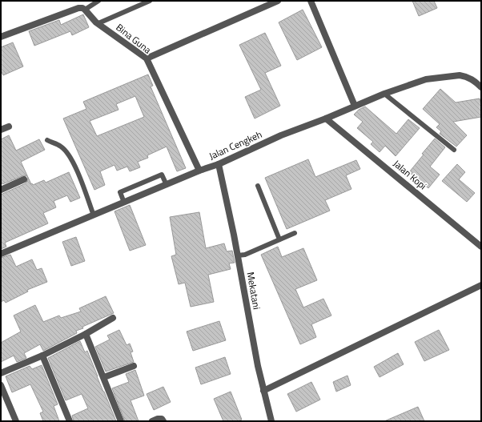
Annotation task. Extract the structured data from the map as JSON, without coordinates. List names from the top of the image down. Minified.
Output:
{"streets":{"street":["Bina Guna","Jalan Cengkeh","Jalan Kopi","Mekatani"]},"crossings":[["Bina Guna","Jalan Cengkeh"],["Jalan Cengkeh","Jalan Kopi"],["Jalan Cengkeh","Mekatani"]]}
